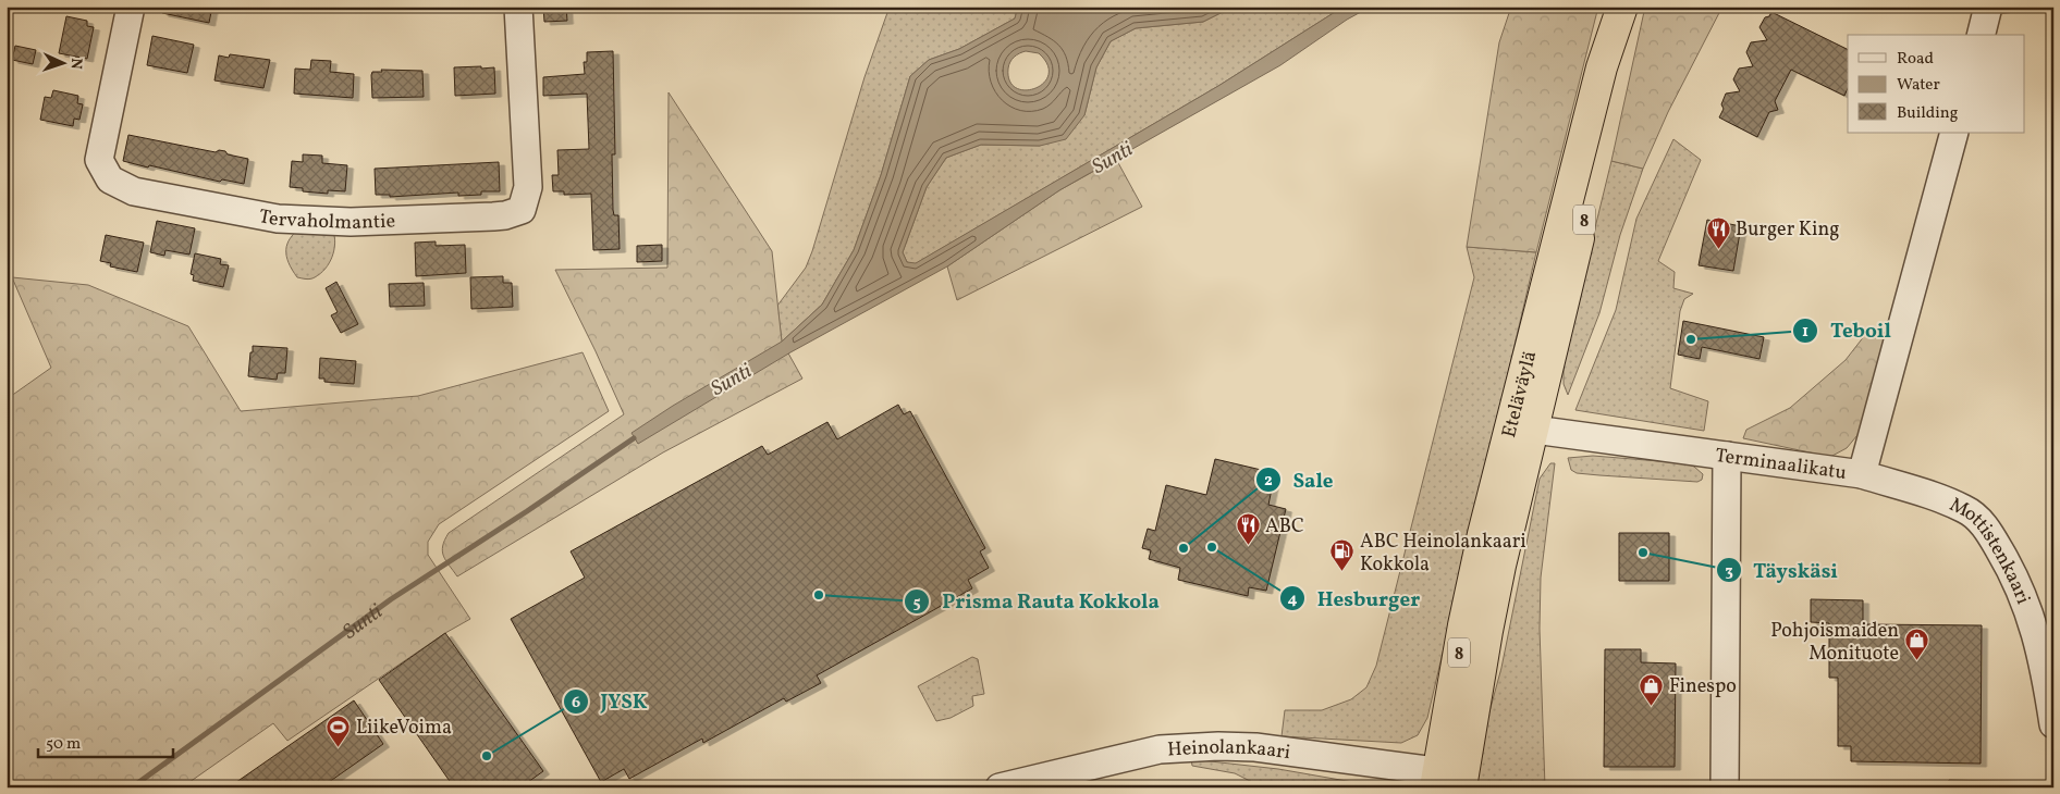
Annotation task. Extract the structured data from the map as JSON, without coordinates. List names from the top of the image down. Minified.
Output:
{"streets":{"highway":["8","Eteläväylä"],"street":["Tervaholmantie","Terminaalikatu","Mottistenkaari","Heinolankaari"]},"crossings":[["Eteläväylä","Terminaalikatu"],["Eteläväylä","Heinolankaari"],["Terminaalikatu","Mottistenkaari"]],"water":["Sunti"],"places":{"restaurant":["Burger King","ABC"],"other":["Teboil","Hesburger","Sale","Täyskäsi","Prisma Rauta Kokkola","JYSK"],"fuel station":["ABC Heinolankaari Kokkola"],"shop":["Pohjoismaiden Monituote","Finespo"],"sports":["LiikeVoima"]},"legend":["Road","Water","Building"],"scale_bar":"50 m","north":"right"}
